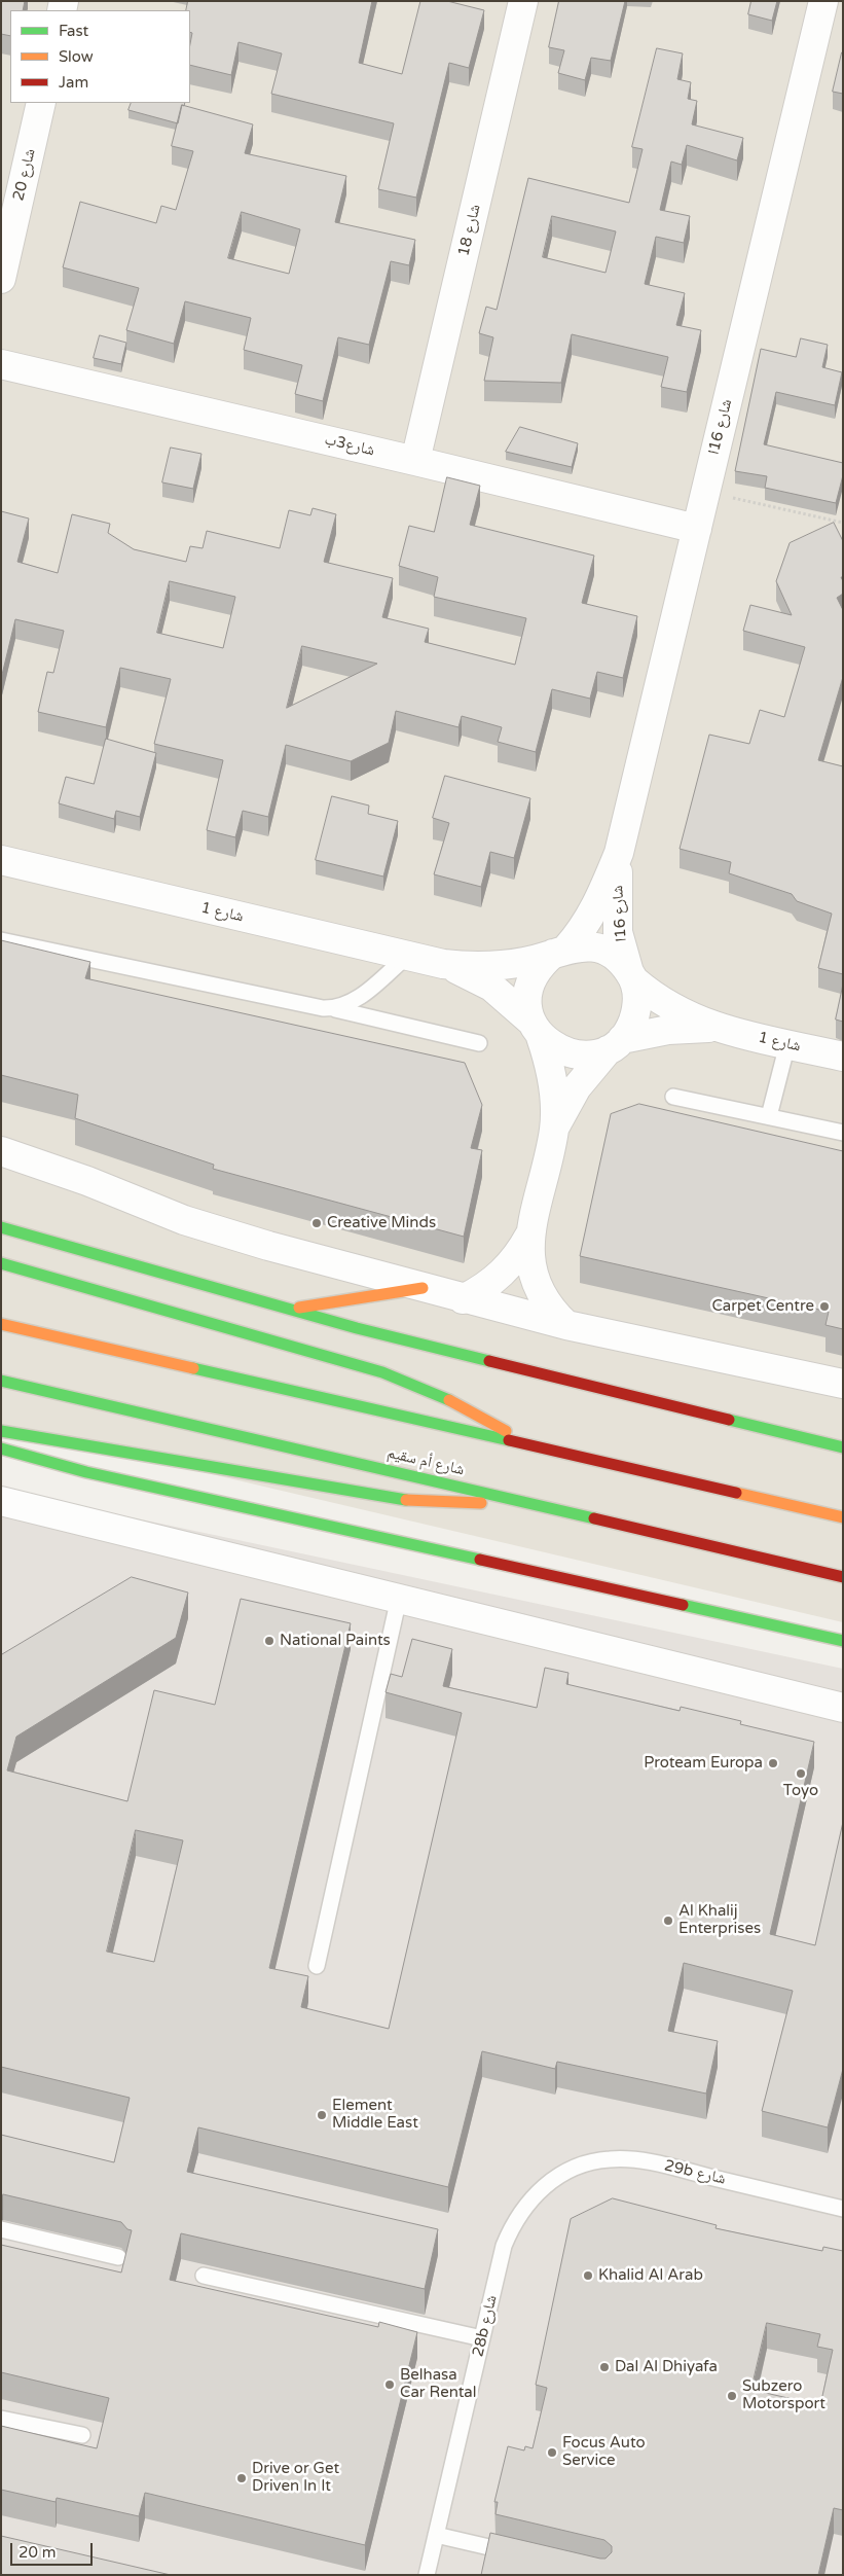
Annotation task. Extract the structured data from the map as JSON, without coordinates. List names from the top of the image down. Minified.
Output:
{"streets":{"main road":["شارع أم سقيم"],"street":["شارع 20","شارع 18","شارع 16ا","شارع3ب","شارع 1"],"lane":["29b شارع","28b شارع"]},"crossings":[["شارع 18","شارع3ب"],["شارع 16ا","شارع3ب"],["شارع 16ا","شارع 1"],["29b شارع","28b شارع"]],"places":["Creative Minds","Carpet Centre","National Paints","Proteam Europa","Toyo","Al Khalij Enterprises","Element Middle East","Khalid Al Arab","Dal Al Dhiyafa","Belhasa Car Rental","Subzero Motorsport","Focus Auto Service","Drive or Get Driven In It"],"legend":["Fast","Slow","Jam"],"scale_bar":"20 m"}
